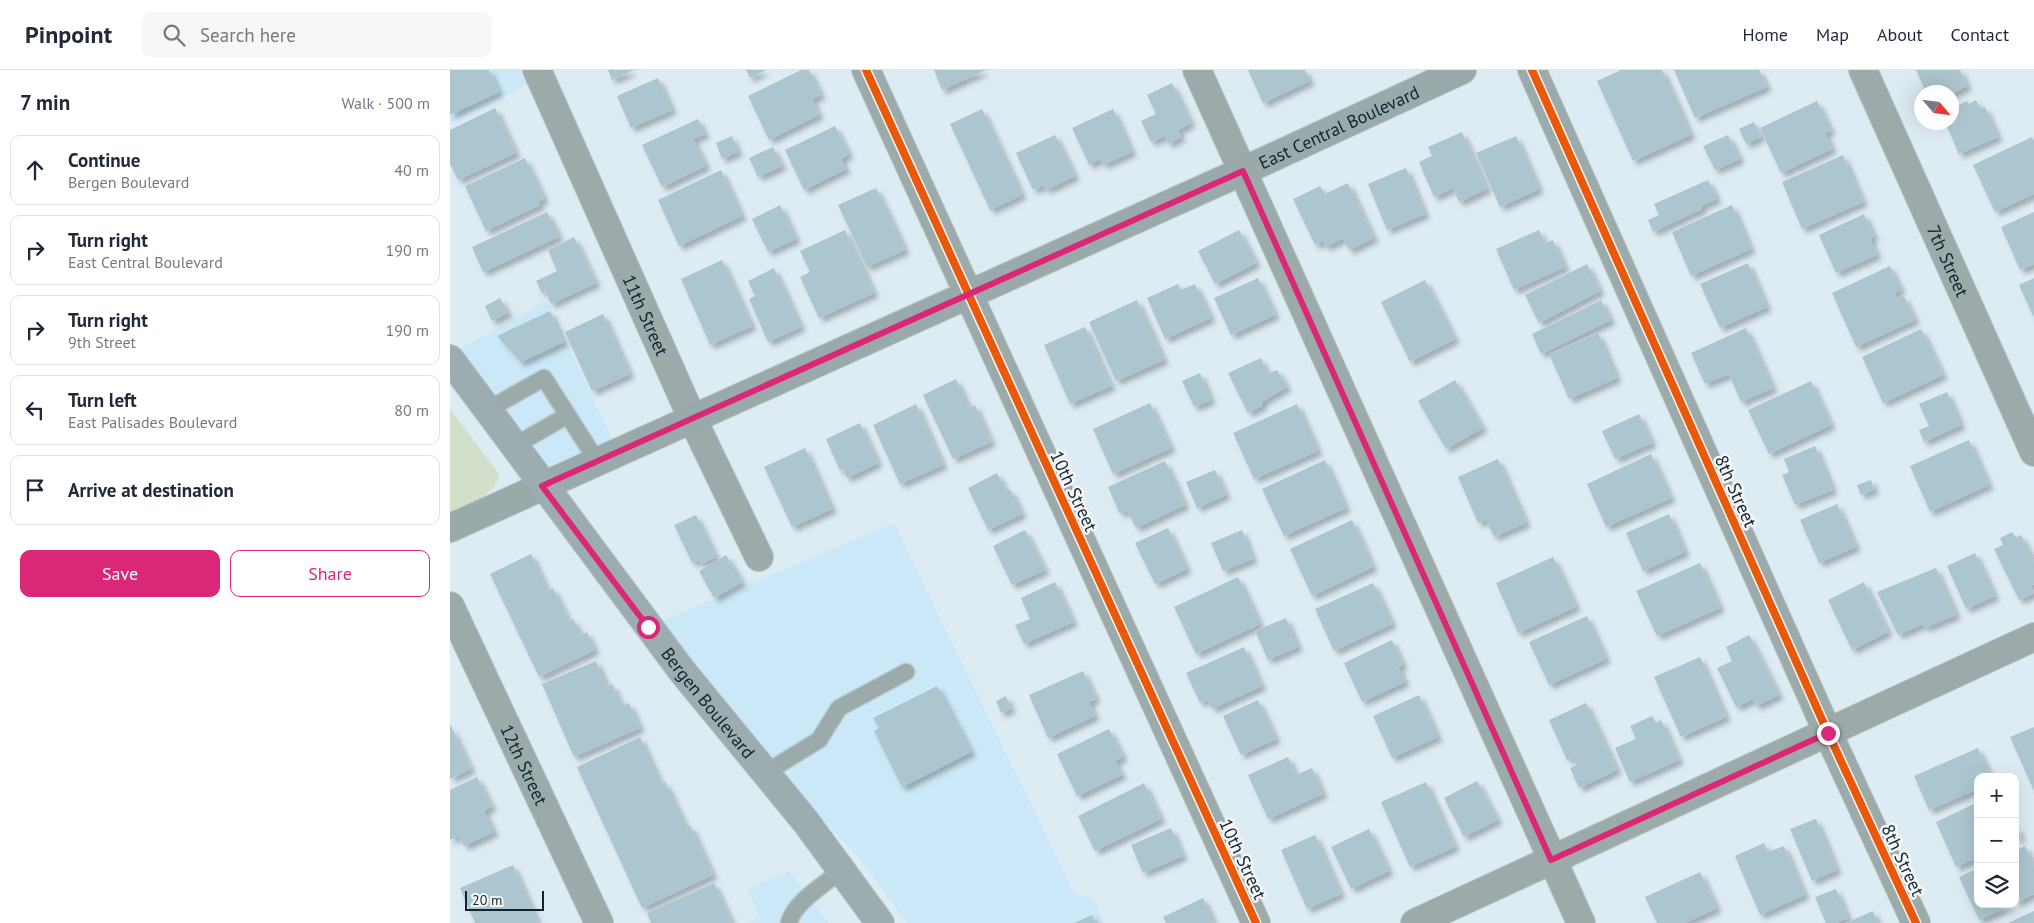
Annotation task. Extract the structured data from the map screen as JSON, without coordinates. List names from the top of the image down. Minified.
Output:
{"streets":{"main road":["East Central Boulevard","Bergen Boulevard"],"street":["7th Street","11th Street","10th Street","8th Street","12th Street"]},"crossings":[["East Central Boulevard","11th Street"],["East Central Boulevard","10th Street"],["East Central Boulevard","Bergen Boulevard"]],"scale_bar":"20 m","north":"bottom right","page":{"header":"Pinpoint","search":"Search here","nav":["Home","Map","About","Contact"],"heading":["7 min","Walk · 500 m"],"list":[["Continue","Bergen Boulevard","40 m"],["Turn right","East Central Boulevard","190 m"],["Turn right","9th Street","190 m"],["Turn left","East Palisades Boulevard","80 m"],"Arrive at destination"],"buttons":["Save","Share"],"map_buttons":["+","−"],"scale":"20 m"}}
